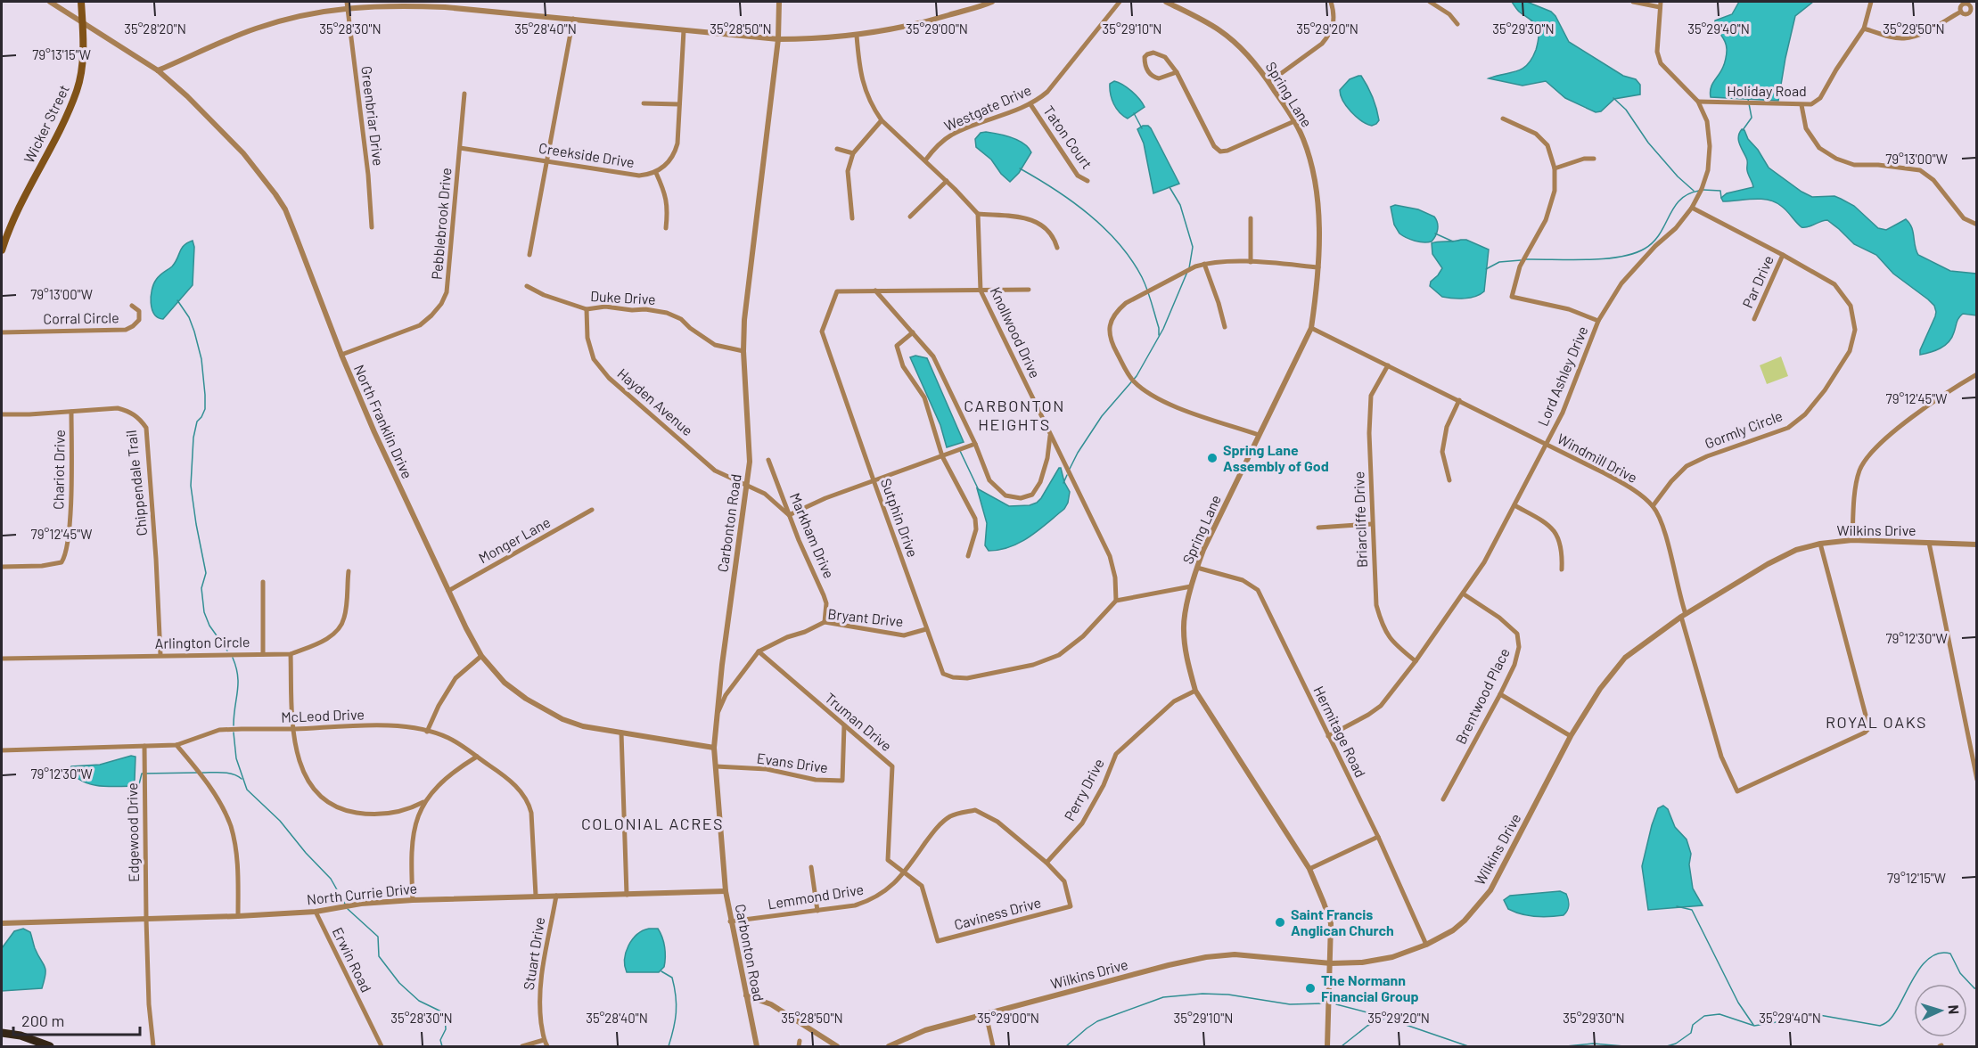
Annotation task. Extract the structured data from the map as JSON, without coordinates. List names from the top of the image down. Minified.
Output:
{"streets":{"main road":["Wicker Street"],"street":["Holiday Road","Spring Lane","Westgate Drive","Greenbriar Drive","Taton Court","Creekside Drive","Pebblebrook Drive","Par Drive","Duke Drive","Corral Circle","Knollwood Drive","Lord Ashley Drive","Hayden Avenue","North Franklin Drive","Gormly Circle","Windmill Drive","Chariot Drive","Chippendale Trail","Sutphin Drive","Briarcliffe Drive","Carbonton Road","Wilkins Drive","Markham Drive","Monger Lane","Bryant Drive","Arlington Circle","Brentwood Place","McLeod Drive","Truman Drive","Hermitage Road","Evans Drive","Perry Drive","Edgewood Drive","North Currie Drive","Lemmond Drive","Caviness Drive","Stuart Drive","Erwin Road"]},"crossings":[["Holiday Road","Lord Ashley Drive"],["Spring Lane","Windmill Drive"],["Spring Lane","Wilkins Drive"],["Spring Lane","Hermitage Road"],["Spring Lane","Perry Drive"],["Westgate Drive","Taton Court"],["Wicker Street","North Franklin Drive"],["Creekside Drive","Pebblebrook Drive"],["Pebblebrook Drive","North Franklin Drive"],["Par Drive","Gormly Circle"],["Duke Drive","Hayden Avenue"],["Duke Drive","Carbonton Road"],["Knollwood Drive","Sutphin Drive"],["Lord Ashley Drive","Gormly Circle"],["Lord Ashley Drive","Windmill Drive"],["Lord Ashley Drive","Briarcliffe Drive"],["Lord Ashley Drive","Brentwood Place"],["Lord Ashley Drive","Hermitage Road"],["Hayden Avenue","Carbonton Road"],["Hayden Avenue","Markham Drive"],["North Franklin Drive","Carbonton Road"],["North Franklin Drive","Monger Lane"],["Gormly Circle","Windmill Drive"],["Windmill Drive","Briarcliffe Drive"],["Windmill Drive","Wilkins Drive"],["Chariot Drive","Chippendale Trail"],["Chippendale Trail","Arlington Circle"],["Sutphin Drive","Bryant Drive"],["Carbonton Road","Bryant Drive"],["Carbonton Road","Evans Drive"],["Carbonton Road","North Currie Drive"],["Carbonton Road","Lemmond Drive"],["Wilkins Drive","Hermitage Road"],["Markham Drive","Bryant Drive"],["Bryant Drive","Truman Drive"],["McLeod Drive","Edgewood Drive"],["McLeod Drive","North Currie Drive"],["Truman Drive","Evans Drive"],["Truman Drive","Lemmond Drive"],["Truman Drive","Caviness Drive"],["Perry Drive","Lemmond Drive"],["Edgewood Drive","North Currie Drive"],["North Currie Drive","Stuart Drive"],["North Currie Drive","Erwin Road"],["Lemmond Drive","Caviness Drive"]],"districts":["CARBONTON HEIGHTS","ROYAL OAKS","COLONIAL ACRES"],"places":["Spring Lane Assembly of God","Saint Francis Anglican Church","The Normann Financial Group"],"scale_bar":"200 m","north":"right","coordinates":["35°28'20\"N","35°28'30\"N","35°28'40\"N","35°28'50\"N","35°29'00\"N","35°29'10\"N","35°29'20\"N","35°29'30\"N","35°29'40\"N","35°29'50\"N","79°13'15\"W","79°13'00\"W","79°12'45\"W","79°12'30\"W","79°12'15\"W"]}
